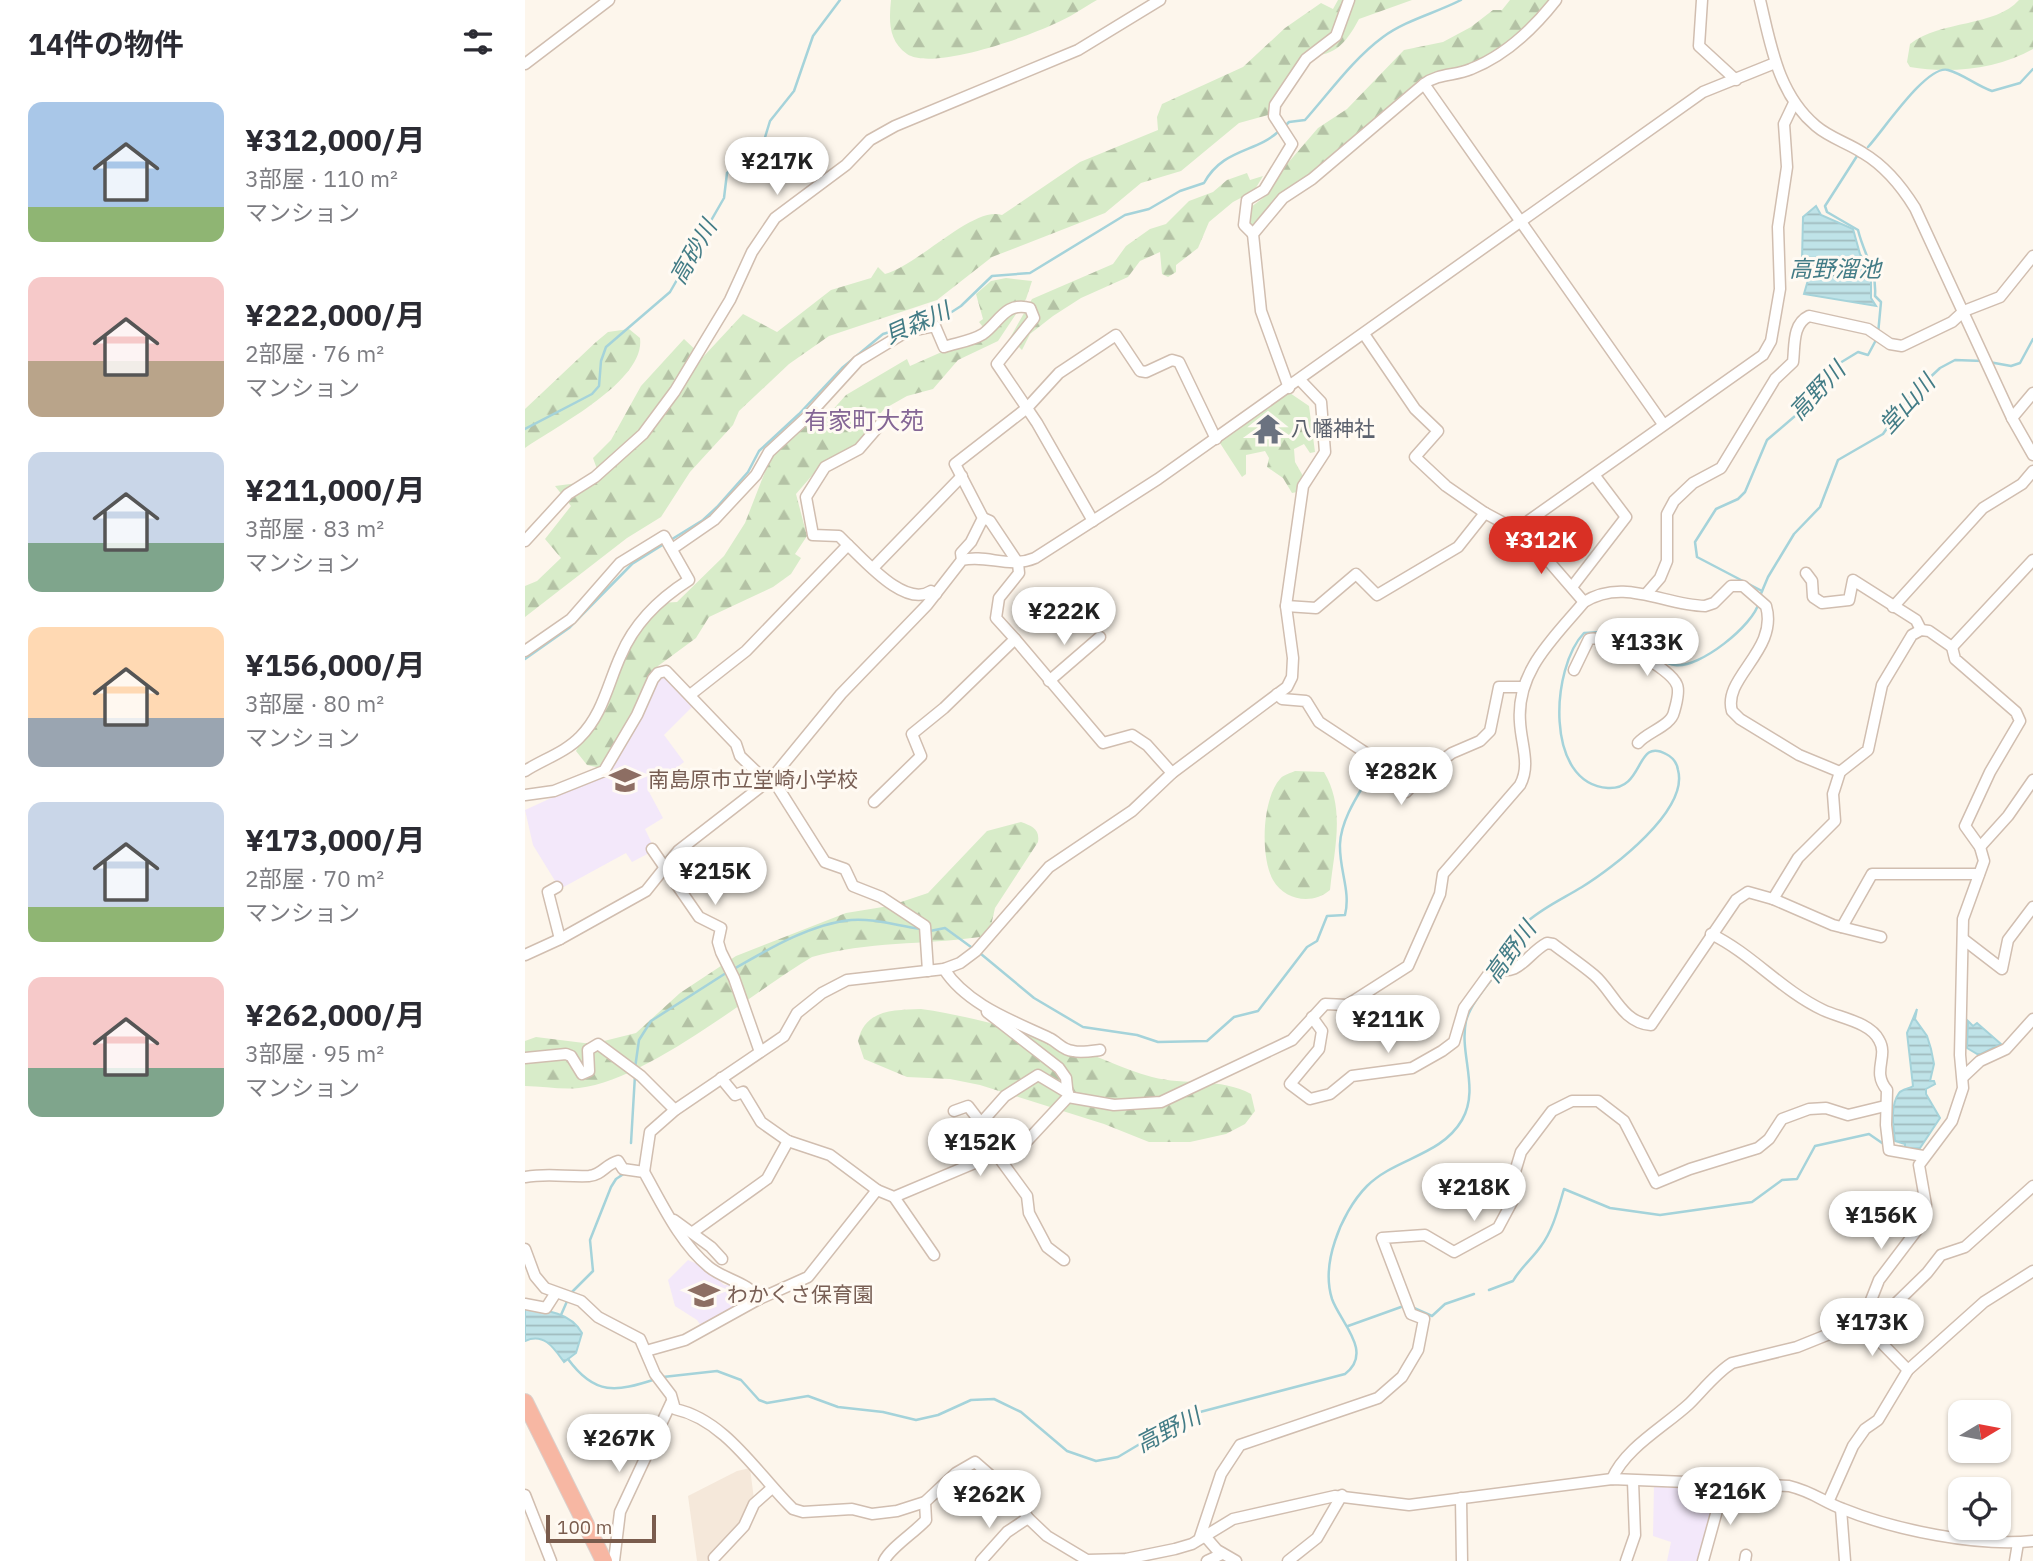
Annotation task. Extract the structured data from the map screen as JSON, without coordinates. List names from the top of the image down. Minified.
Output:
{"districts":["有家町大苑"],"water":["高砂川","高野溜池","貝森川","高野川","堂山川"],"places":{"temple":["八幡神社"],"school or university":["南島原市立堂崎小学校","わかくさ保育園"]},"scale_bar":"100 m","north":"right","page":{"heading":"14件の物件","list":[{"name":"¥312,000/月","note":"3部屋 · 110 m² · マンション"},{"name":"¥222,000/月","note":"2部屋 · 76 m² · マンション"},{"name":"¥211,000/月","note":"3部屋 · 83 m² · マンション"},{"name":"¥156,000/月","note":"3部屋 · 80 m² · マンション"},{"name":"¥173,000/月","note":"2部屋 · 70 m² · マンション"},{"name":"¥262,000/月","note":"3部屋 · 95 m² · マンション"}],"price":["¥217K","¥312K","¥222K","¥133K","¥282K","¥215K","¥211K","¥152K","¥218K","¥156K","¥173K","¥267K","¥216K","¥262K"],"scale":"100 m"}}
